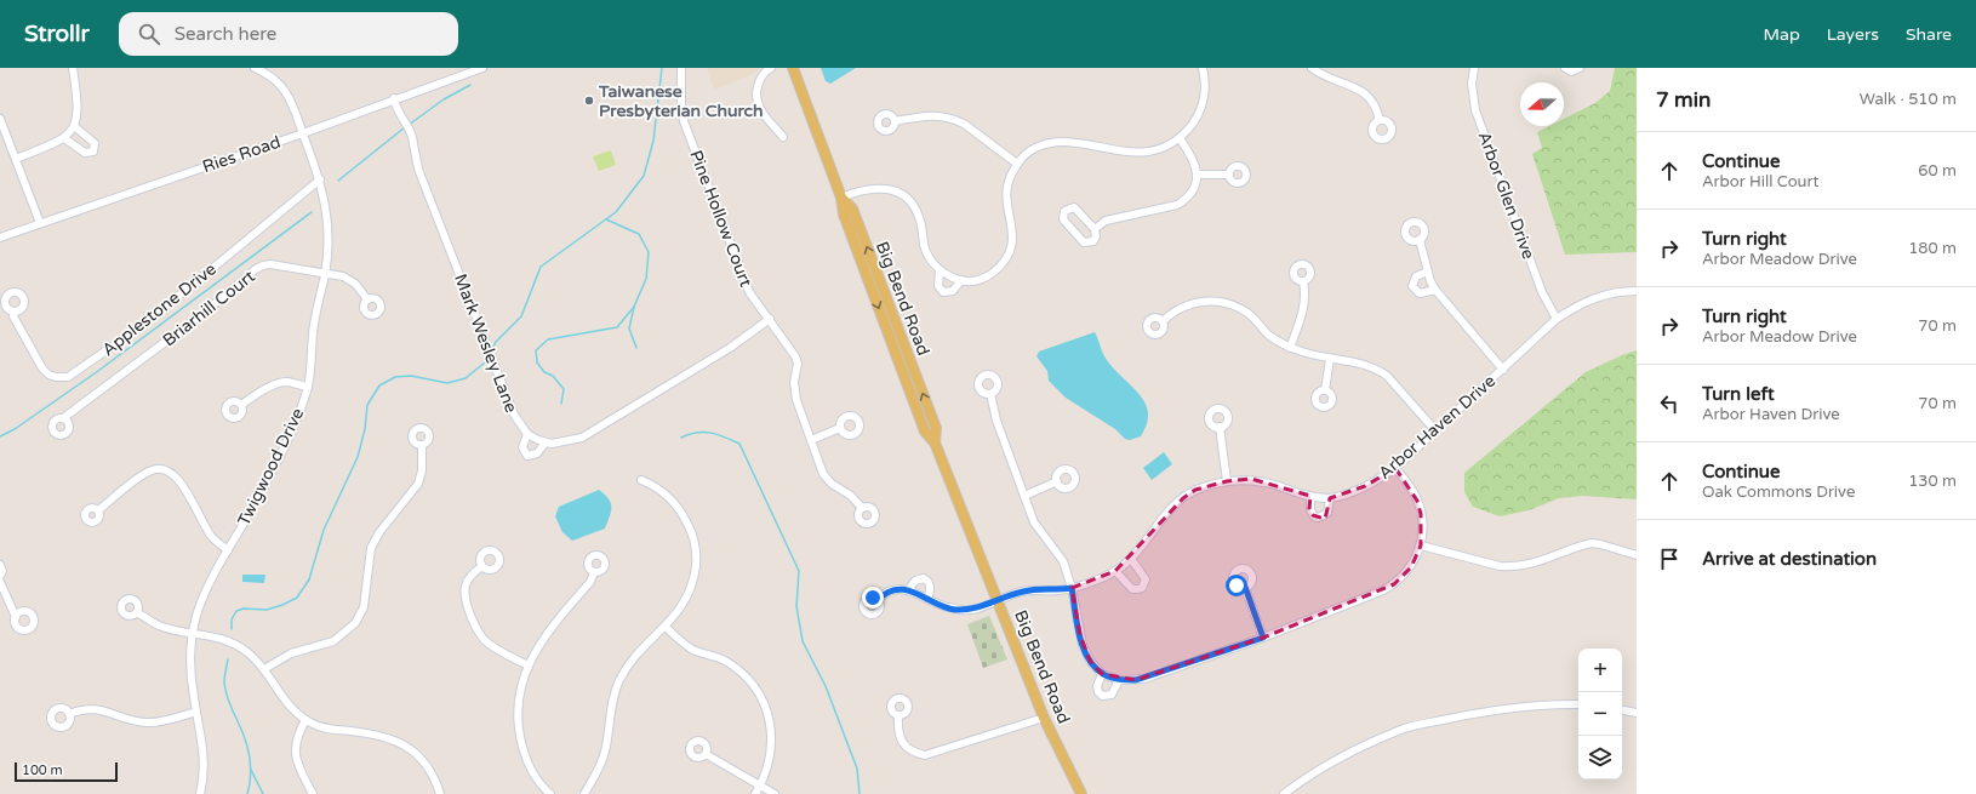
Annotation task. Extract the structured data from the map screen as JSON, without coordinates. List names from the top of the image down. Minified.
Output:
{"streets":{"main road":["Big Bend Road"],"street":["Ries Road","Arbor Glen Drive","Pine Hollow Court","Briarhill Court","Applestone Drive","Mark Wesley Lane","Arbor Haven Drive","Twigwood Drive"]},"crossings":[["Ries Road","Mark Wesley Lane"],["Ries Road","Twigwood Drive"],["Arbor Glen Drive","Arbor Haven Drive"],["Big Bend Road","Arbor Haven Drive"],["Briarhill Court","Twigwood Drive"],["Applestone Drive","Twigwood Drive"]],"places":["Taiwanese Presbyterian Church"],"scale_bar":"100 m","north":"left","page":{"header":"Strollr","search":"Search here","nav":["Map","Layers","Share"],"heading":["7 min","Walk · 510 m"],"list":[["Continue","Arbor Hill Court","60 m"],["Turn right","Arbor Meadow Drive","180 m"],["Turn right","Arbor Meadow Drive","70 m"],["Turn left","Arbor Haven Drive","70 m"],["Continue","Oak Commons Drive","130 m"],"Arrive at destination"],"map_buttons":["+","−"],"scale":"100 m"}}
